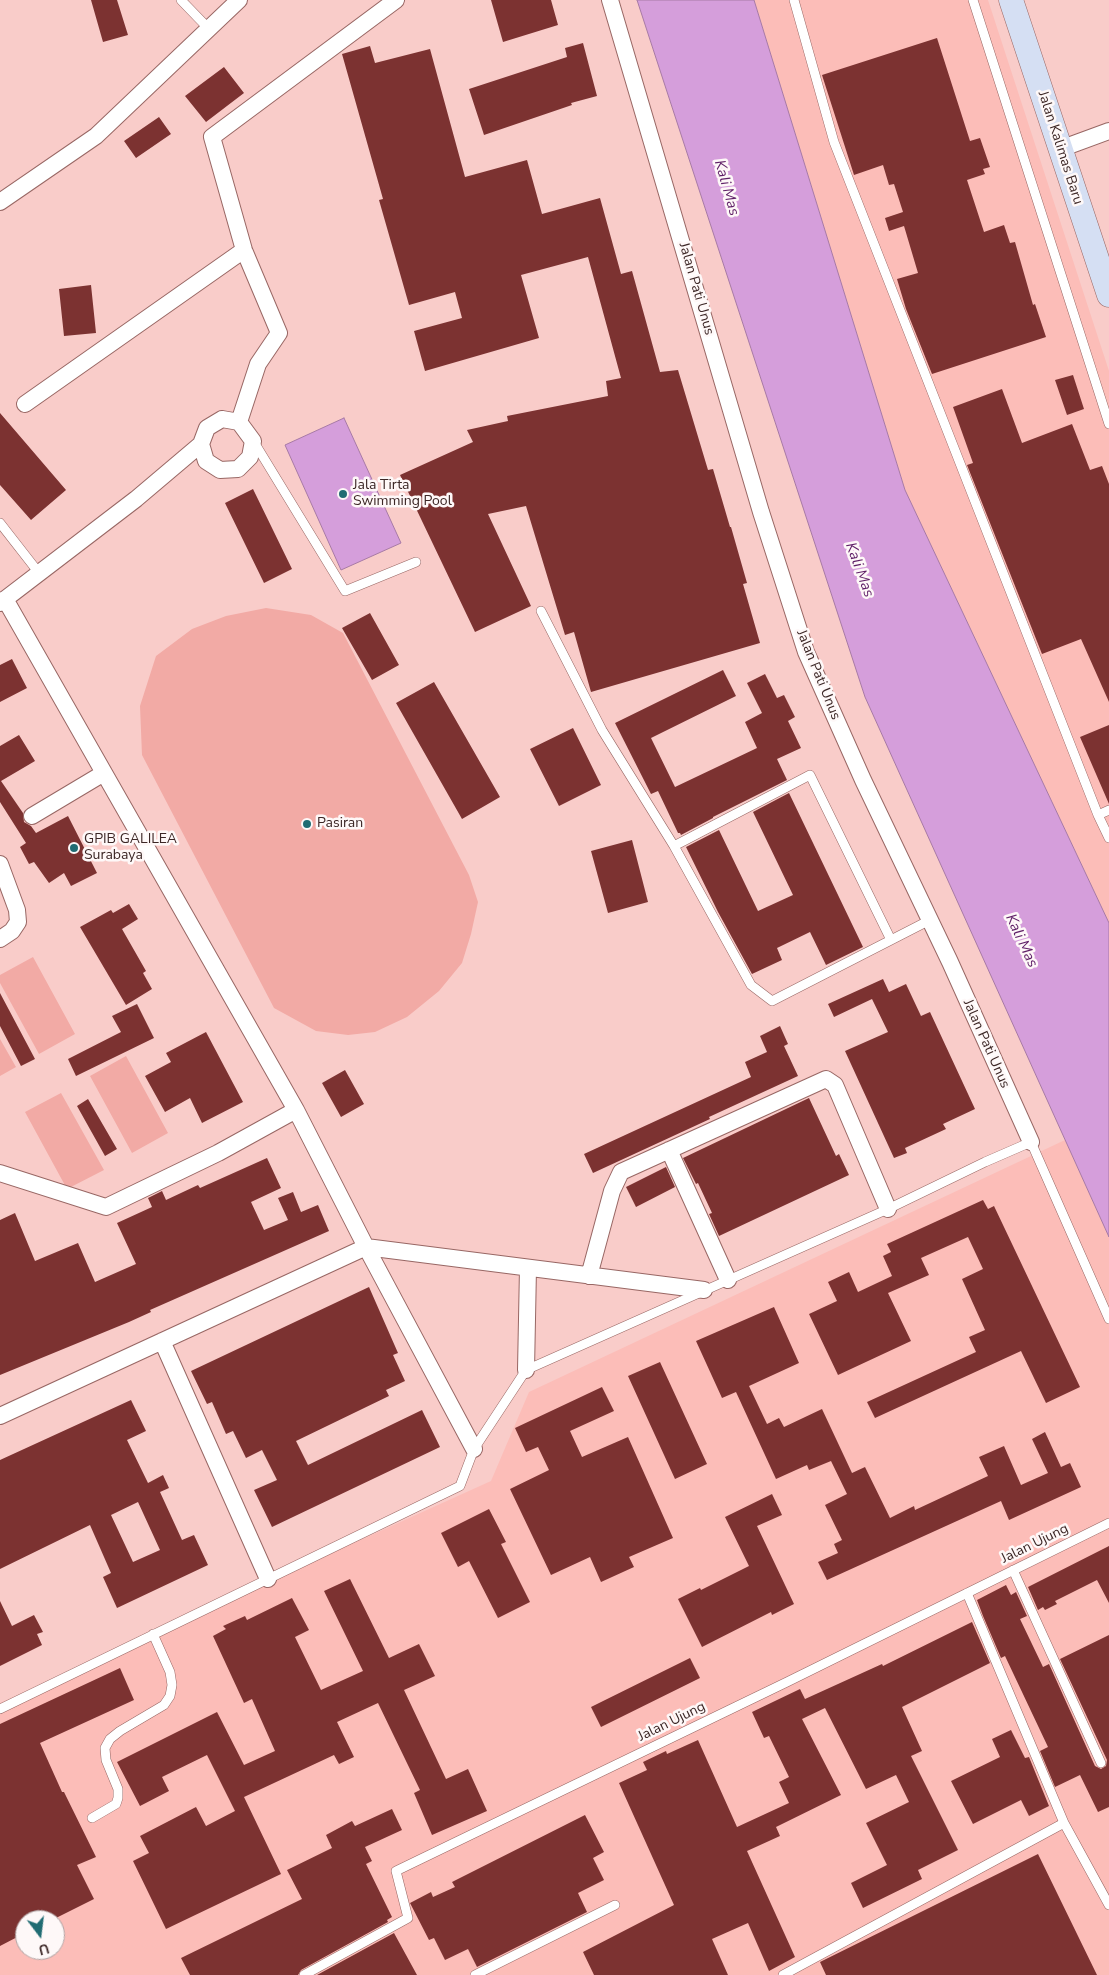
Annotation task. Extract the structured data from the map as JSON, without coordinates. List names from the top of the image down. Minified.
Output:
{"streets":{"street":["Jalan Kalimas Baru","Jalan Pati Unus"],"lane":["Jalan Ujung"]},"water":["Kali Mas"],"places":["Jala Tirta Swimming Pool","Pasiran","GPIB GALILEA Surabaya"],"north":"bottom"}
